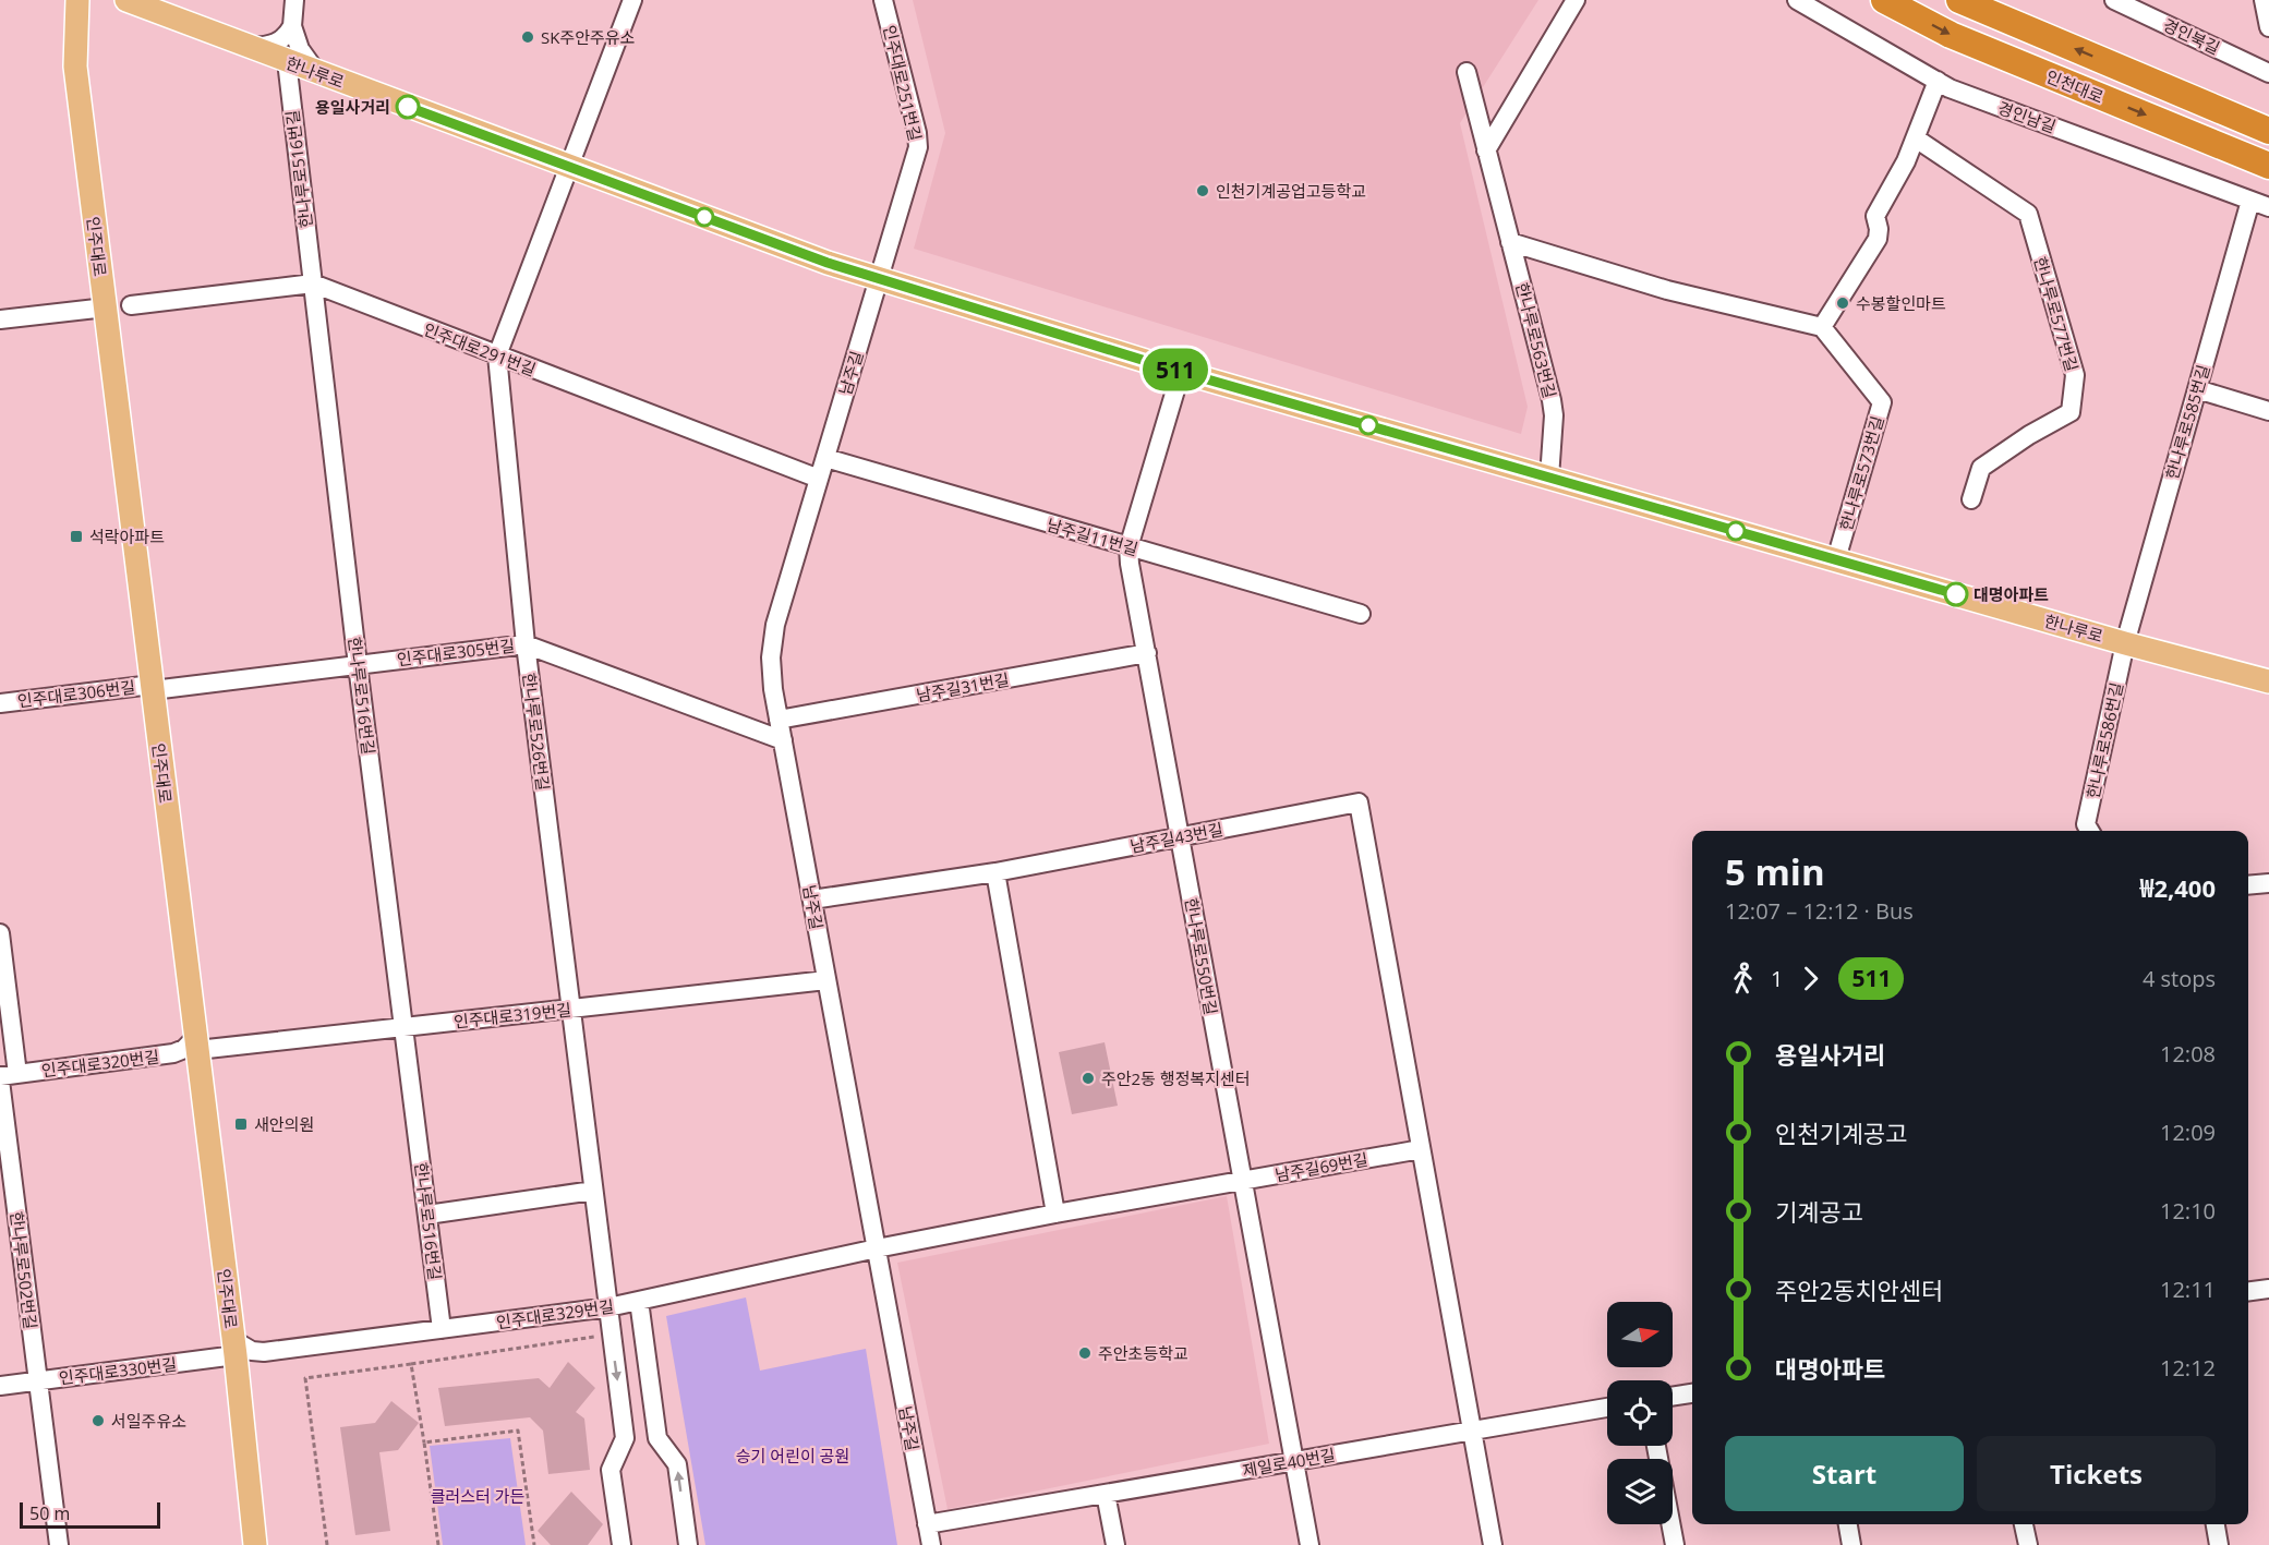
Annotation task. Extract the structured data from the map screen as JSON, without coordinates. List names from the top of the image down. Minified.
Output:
{"streets":{"highway":["인천대로"],"main road":["한나루로","인주대로"],"street":["경인북길","인주대로251번길","경인남길","한나루로516번길","한나루로577번길","한나루로563번길","인주대로291번길","남주길","한나루로585번길","한나루로573번길","남주길11번길","인주대로305번길","남주길31번길","인주대로306번길","한나루로526번길","한나루로586번길","남주길43번길","한나루로550번길","인주대로319번길","인주대로320번길","남주길69번길","한나루로502번길","인주대로329번길","인주대로330번길","제일로40번길"]},"crossings":[["한나루로","인주대로251번길"],["한나루로","한나루로516번길"],["한나루로","한나루로563번길"],["한나루로","남주길"],["한나루로","한나루로585번길"],["한나루로","한나루로573번길"],["한나루로","한나루로526번길"],["한나루로","한나루로586번길"],["한나루로","한나루로550번길"],["인주대로251번길","남주길"],["경인남길","한나루로585번길"],["한나루로516번길","인주대로291번길"],["한나루로516번길","인주대로305번길"],["한나루로516번길","인주대로319번길"],["한나루로516번길","인주대로329번길"],["인주대로","인주대로291번길"],["인주대로","인주대로305번길"],["인주대로","인주대로306번길"],["인주대로","인주대로319번길"],["인주대로","인주대로320번길"],["인주대로","인주대로329번길"],["인주대로","인주대로330번길"],["인주대로291번길","남주길"],["인주대로291번길","한나루로526번길"],["남주길","남주길11번길"],["남주길","인주대로305번길"],["남주길","남주길31번길"],["남주길","남주길43번길"],["남주길","인주대로319번길"],["남주길","남주길69번길"],["남주길","인주대로329번길"],["남주길","제일로40번길"],["한나루로585번길","한나루로586번길"],["남주길11번길","한나루로550번길"],["인주대로305번길","인주대로306번길"],["인주대로305번길","한나루로526번길"],["남주길31번길","한나루로550번길"],["한나루로526번길","인주대로319번길"],["한나루로526번길","인주대로329번길"],["남주길43번길","한나루로550번길"],["남주길43번길","남주길69번길"],["한나루로550번길","남주길69번길"],["한나루로550번길","제일로40번길"],["인주대로319번길","인주대로320번길"],["인주대로320번길","한나루로502번길"],["남주길69번길","인주대로329번길"],["한나루로502번길","인주대로330번길"],["인주대로329번길","인주대로330번길"]],"parks":["승기 어린이 공원","클러스터 가든"],"places":{"other":["SK주안주유소","용일사거리","인천기계공업고등학교","수봉할인마트","대명아파트","주안2동 행정복지센터","주안초등학교","서일주유소"],"transit":["석락아파트","새안의원"]},"lines":["bus line 511"],"scale_bar":"50 m","north":"right","page":{"on_map":"511","heading":["5 min","12:07 – 12:12 · Bus","₩2,400"],"legs":["1","511","4 stops"],"list":[{"name":"용일사거리","value":"12:08"},{"name":"인천기계공고","value":"12:09"},{"name":"기계공고","value":"12:10"},{"name":"주안2동치안센터","value":"12:11"},{"name":"대명아파트","value":"12:12"}],"buttons":["Start","Tickets"],"scale":"50 m"}}
